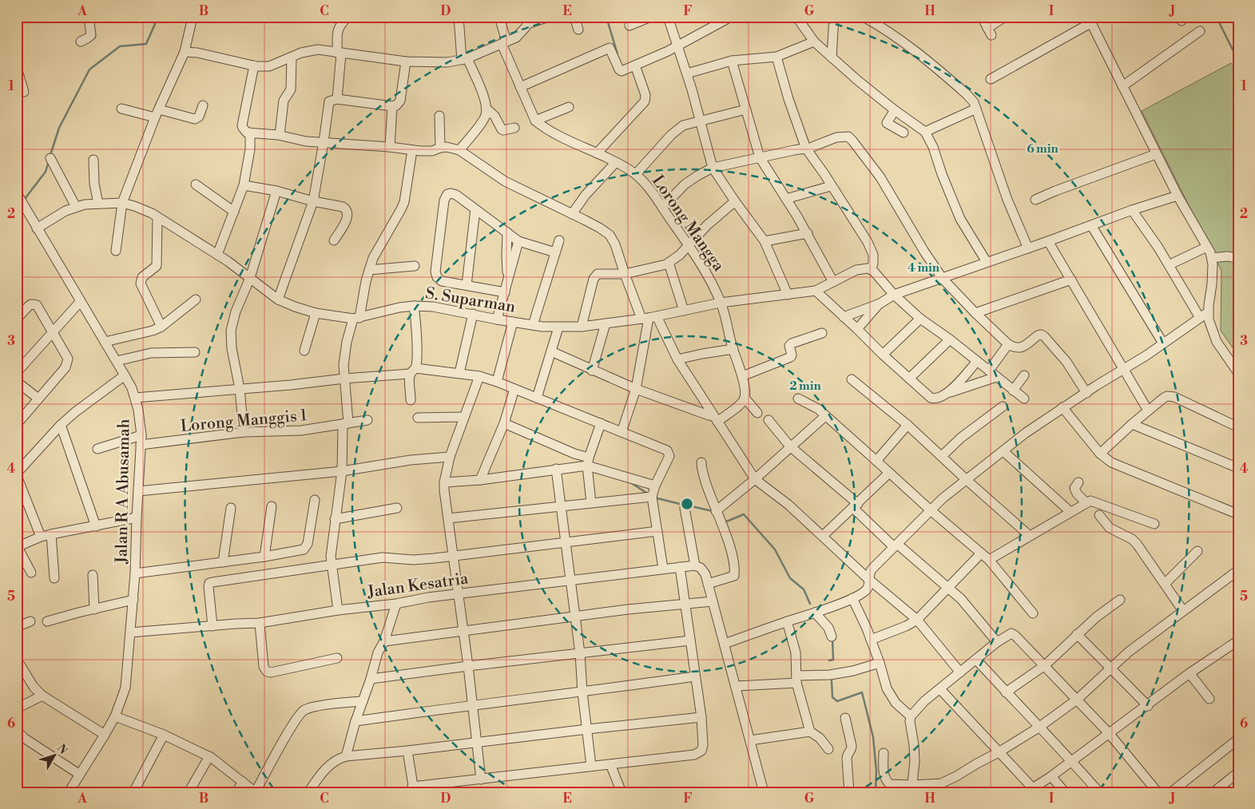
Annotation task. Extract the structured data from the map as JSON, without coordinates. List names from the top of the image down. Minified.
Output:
{"streets":{"street":["Lorong Mangga","S. Suparman","Lorong Manggis 1","Jalan R A Abusamah","Jalan Kesatria"]},"crossings":[["Lorong Mangga","S. Suparman"],["S. Suparman","Jalan R A Abusamah"],["Lorong Manggis 1","Jalan R A Abusamah"],["Jalan R A Abusamah","Jalan Kesatria"]],"north":"top right","grid":{"columns":["A","B","C","D","E","F","G","H","I","J"],"rows":["1","2","3","4","5","6"]},"rings":["6 min","4 min","2 min"]}
